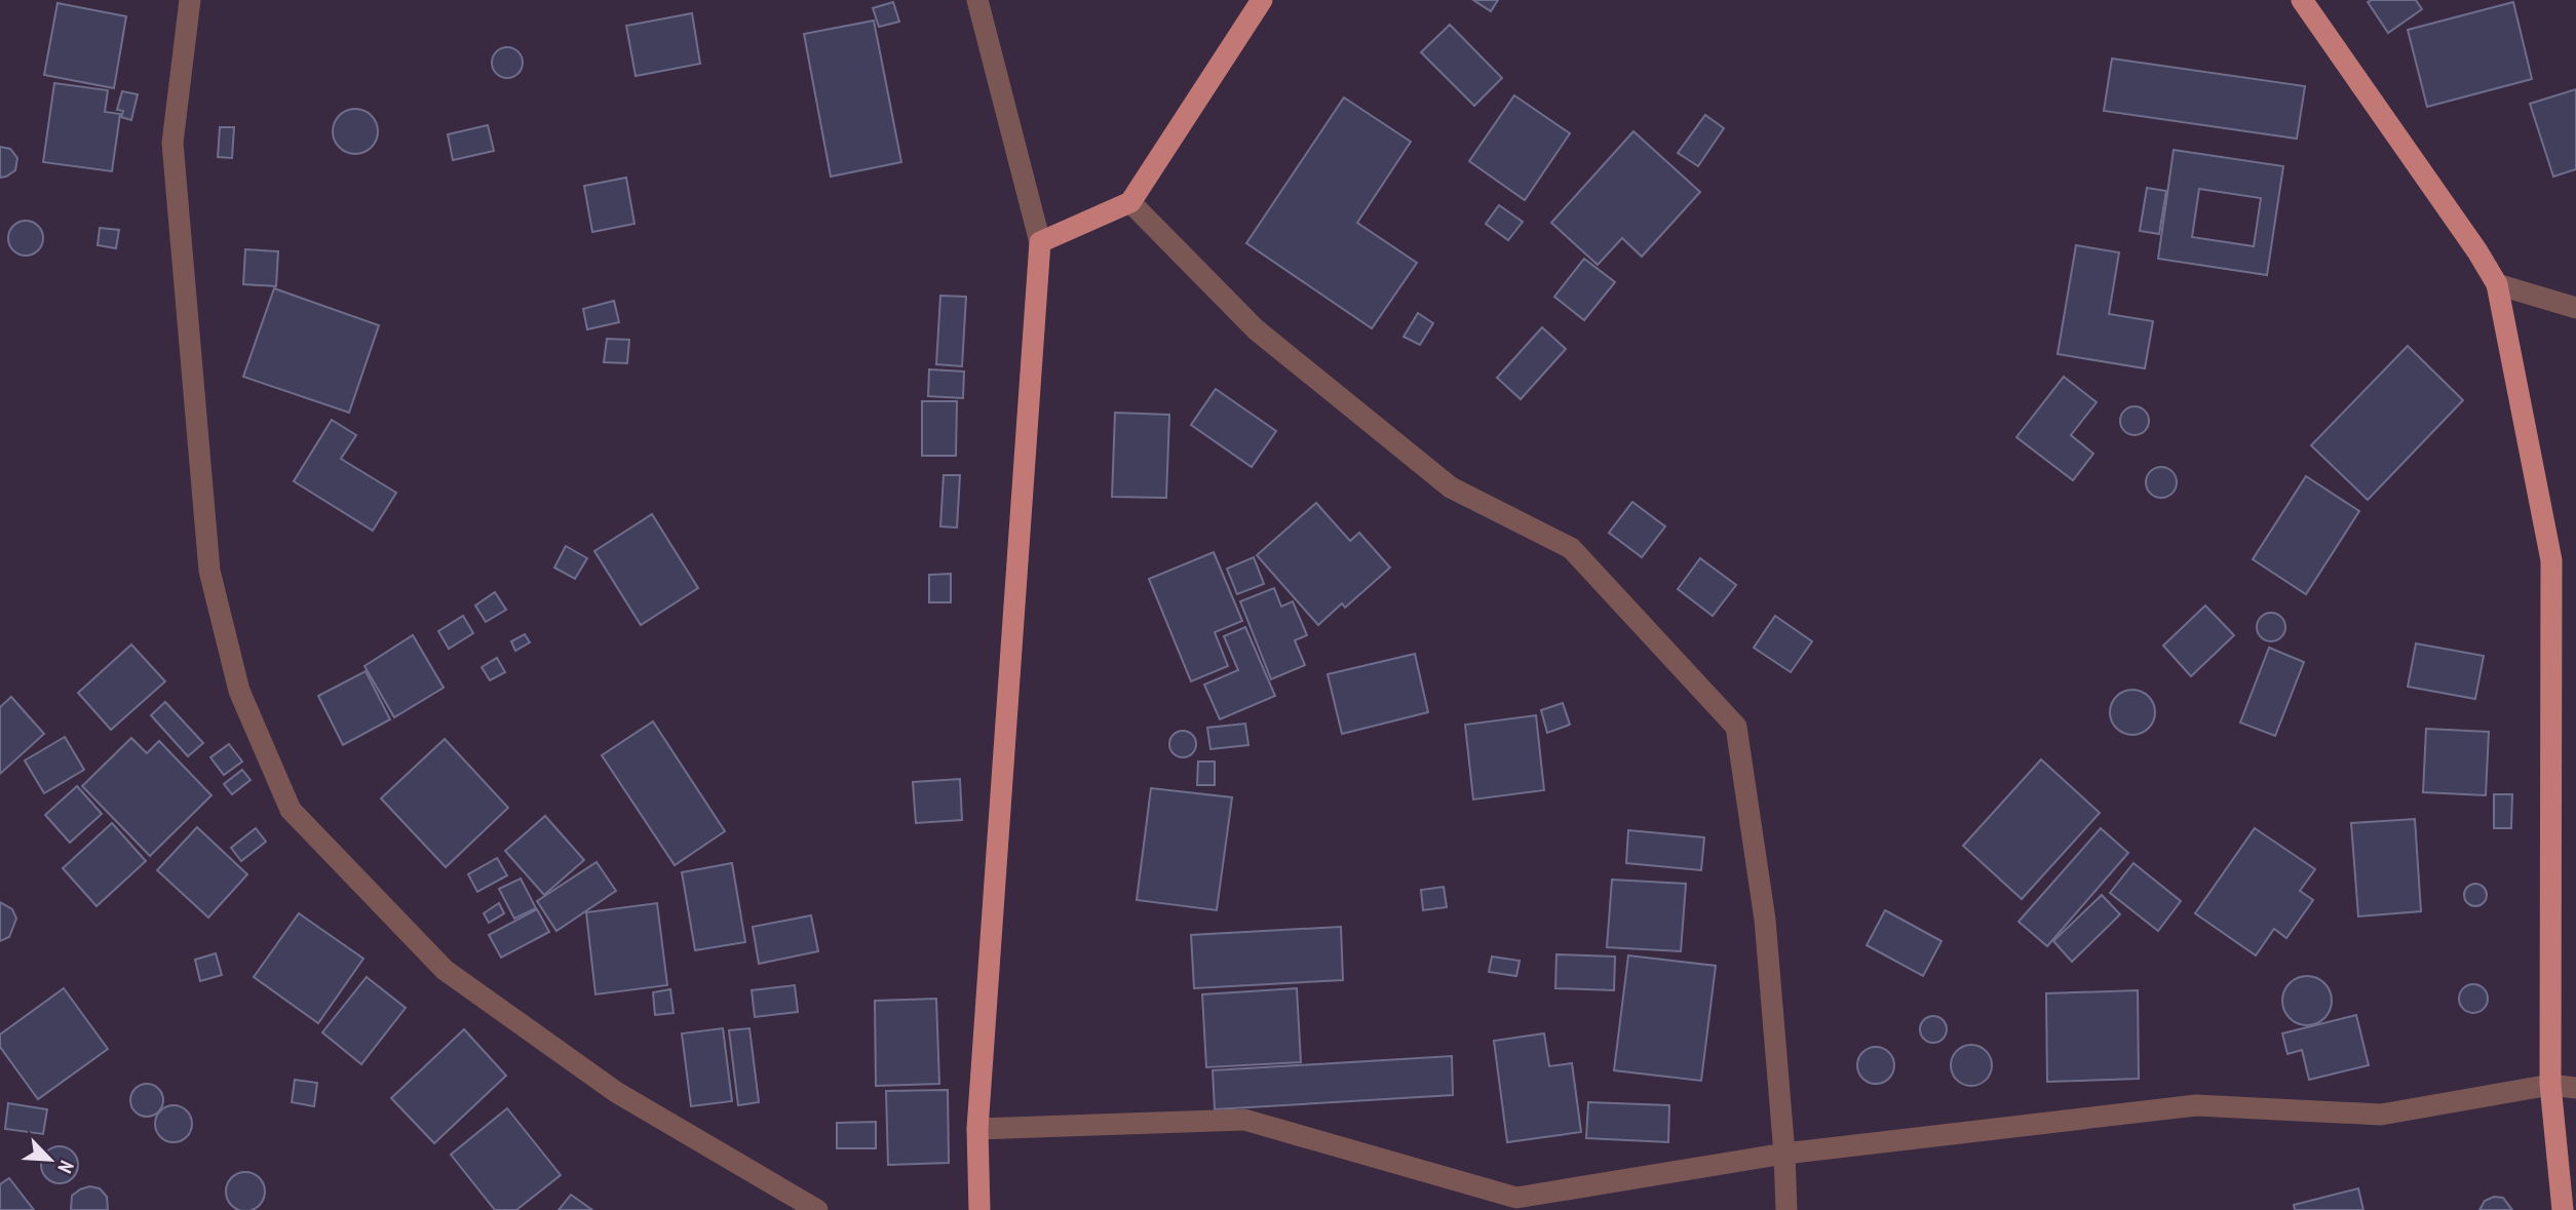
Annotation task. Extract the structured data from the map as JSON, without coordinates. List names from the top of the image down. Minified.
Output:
{"north":"bottom right"}
